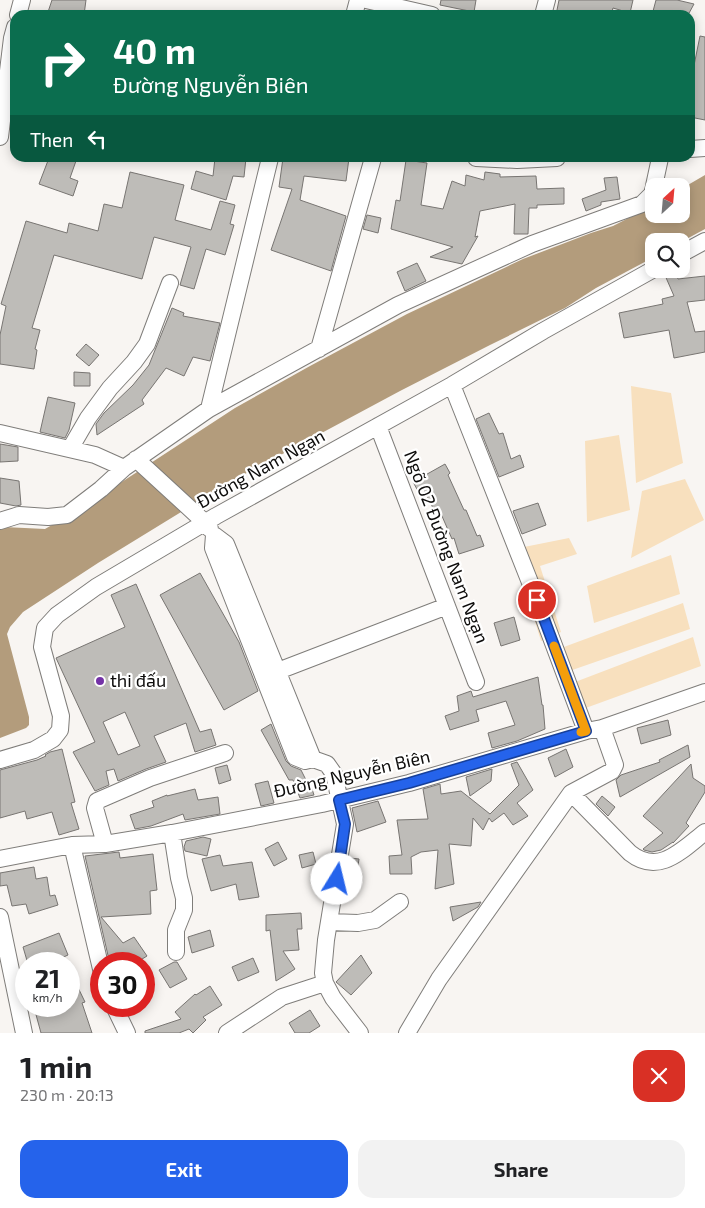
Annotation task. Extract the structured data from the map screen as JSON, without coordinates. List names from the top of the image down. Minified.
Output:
{"streets":{"street":["Đường Nam Ngạn","Ngõ 02 Đường Nam Ngạn","Đường Nguyễn Biên"]},"crossings":[["Đường Nam Ngạn","Ngõ 02 Đường Nam Ngạn"]],"places":["thi đấu"],"north":"top right","page":{"turn":["40 m","Đường Nguyễn Biên"],"then":"Then","speed":"21 km/h","limit":"30","heading":["1 min","230 m · 20:13"],"buttons":["Exit","Share"]}}
